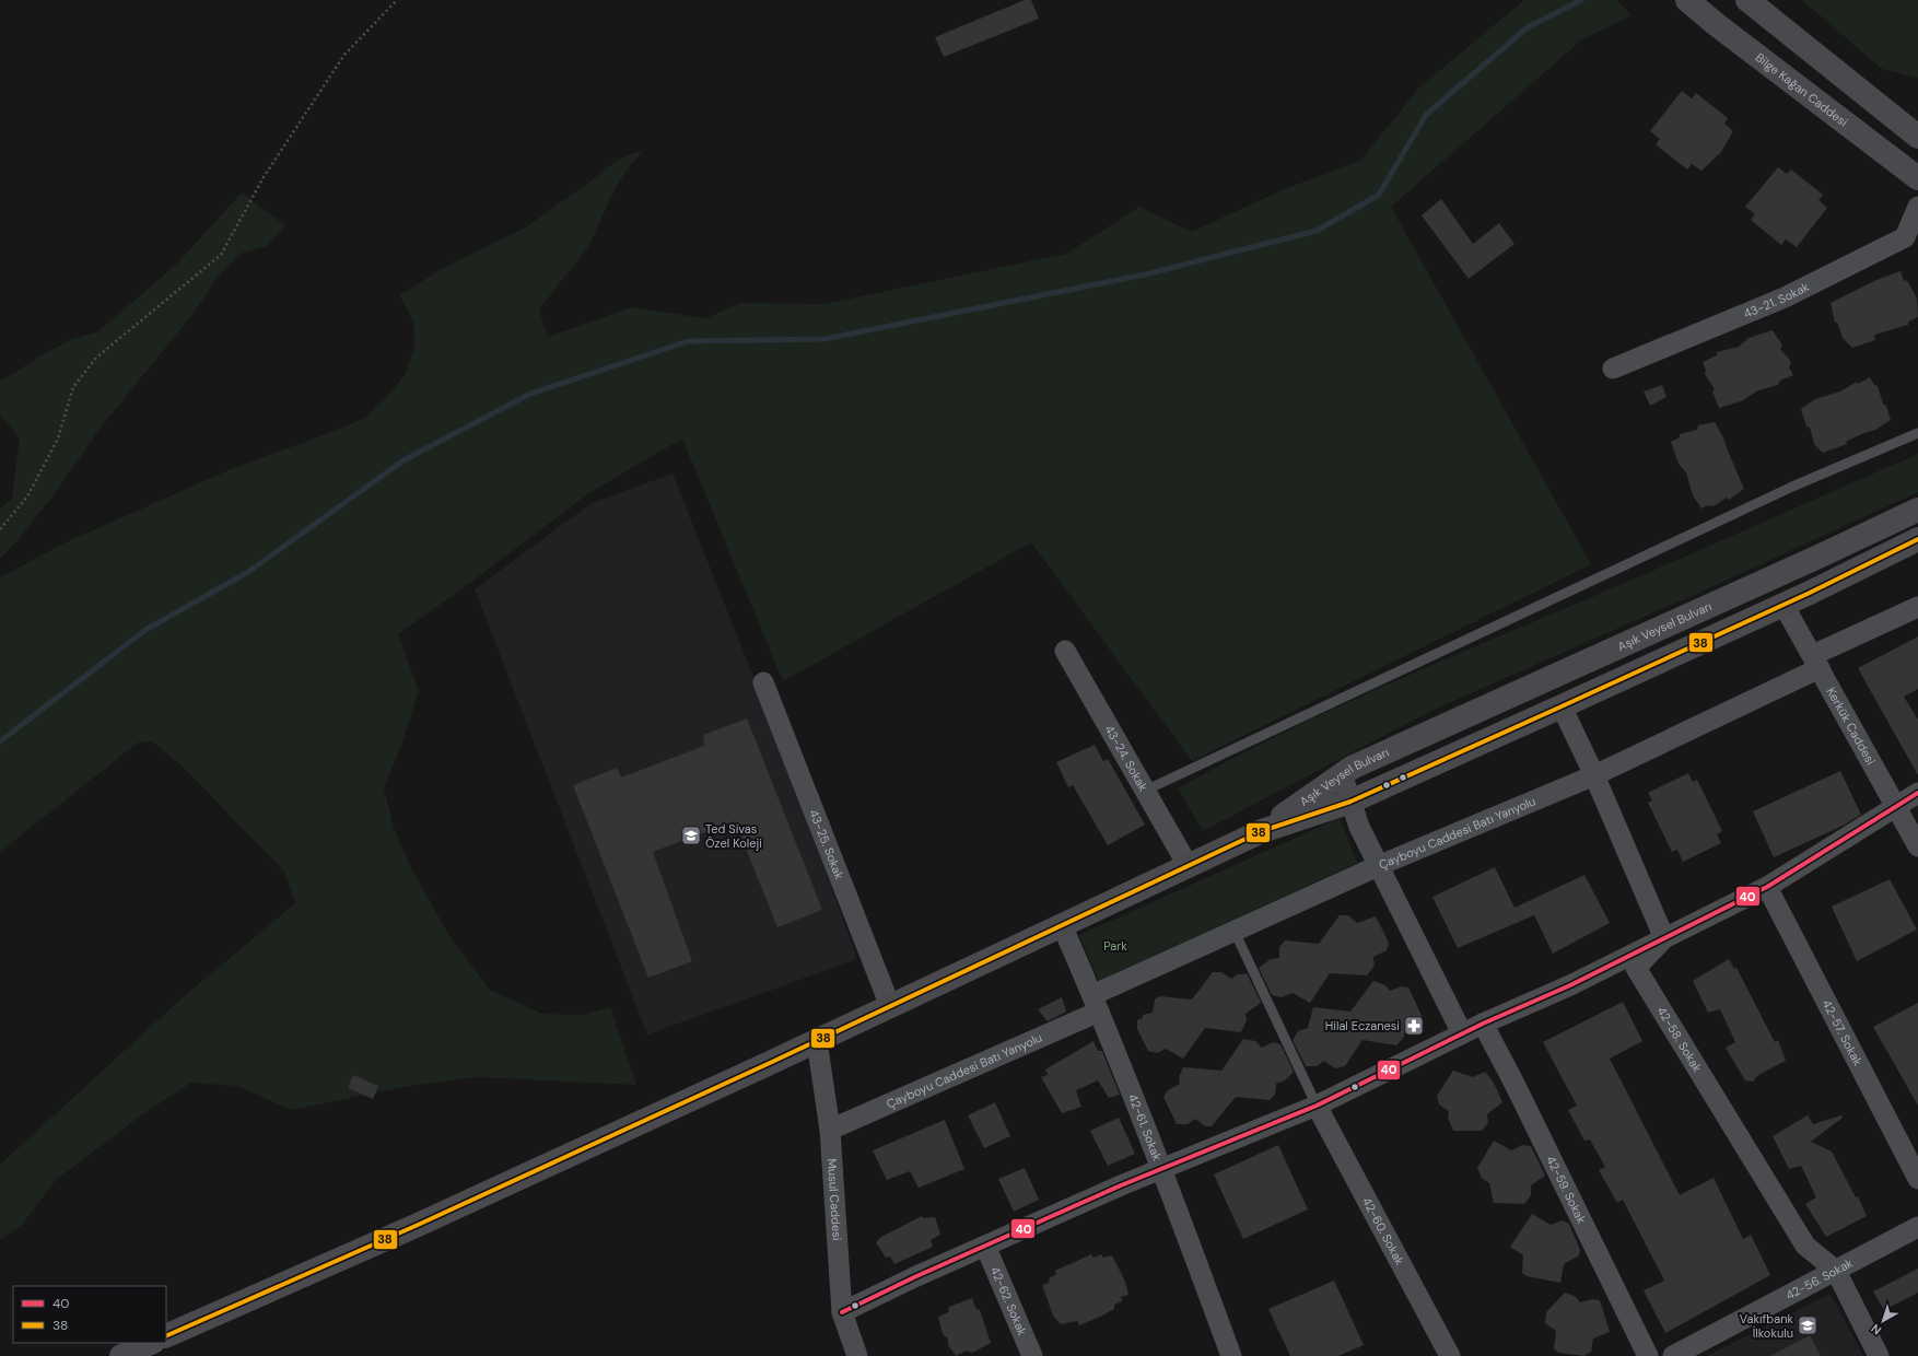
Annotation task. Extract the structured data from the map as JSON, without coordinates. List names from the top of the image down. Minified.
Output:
{"streets":{"street":["Bilge Kağan Caddesi","43-21. Sokak","Aşık Veysel Bulvarı","Kerkük Caddesi","43-24. Sokak","Çayboyu Caddesi Batı Yanyolu","43-25. Sokak","42-57. Sokak","42-58. Sokak","42-61. Sokak","42-59. Sokak","Musul Caddesi","42-60. Sokak","42-56. Sokak","42-62. Sokak"]},"crossings":[["Aşık Veysel Bulvarı","Kerkük Caddesi"],["Kerkük Caddesi","Çayboyu Caddesi Batı Yanyolu"],["Çayboyu Caddesi Batı Yanyolu","42-61. Sokak"],["Çayboyu Caddesi Batı Yanyolu","Musul Caddesi"],["42-58. Sokak","42-56. Sokak"]],"parks":["Park"],"places":{"school or university":["Ted Sivas Özel Koleji","Vakıfbank İlkokulu"],"pharmacy":["Hilal Eczanesi"]},"lines":["transit line 38","transit line 40"],"legend":["40","38"],"north":"bottom left"}
